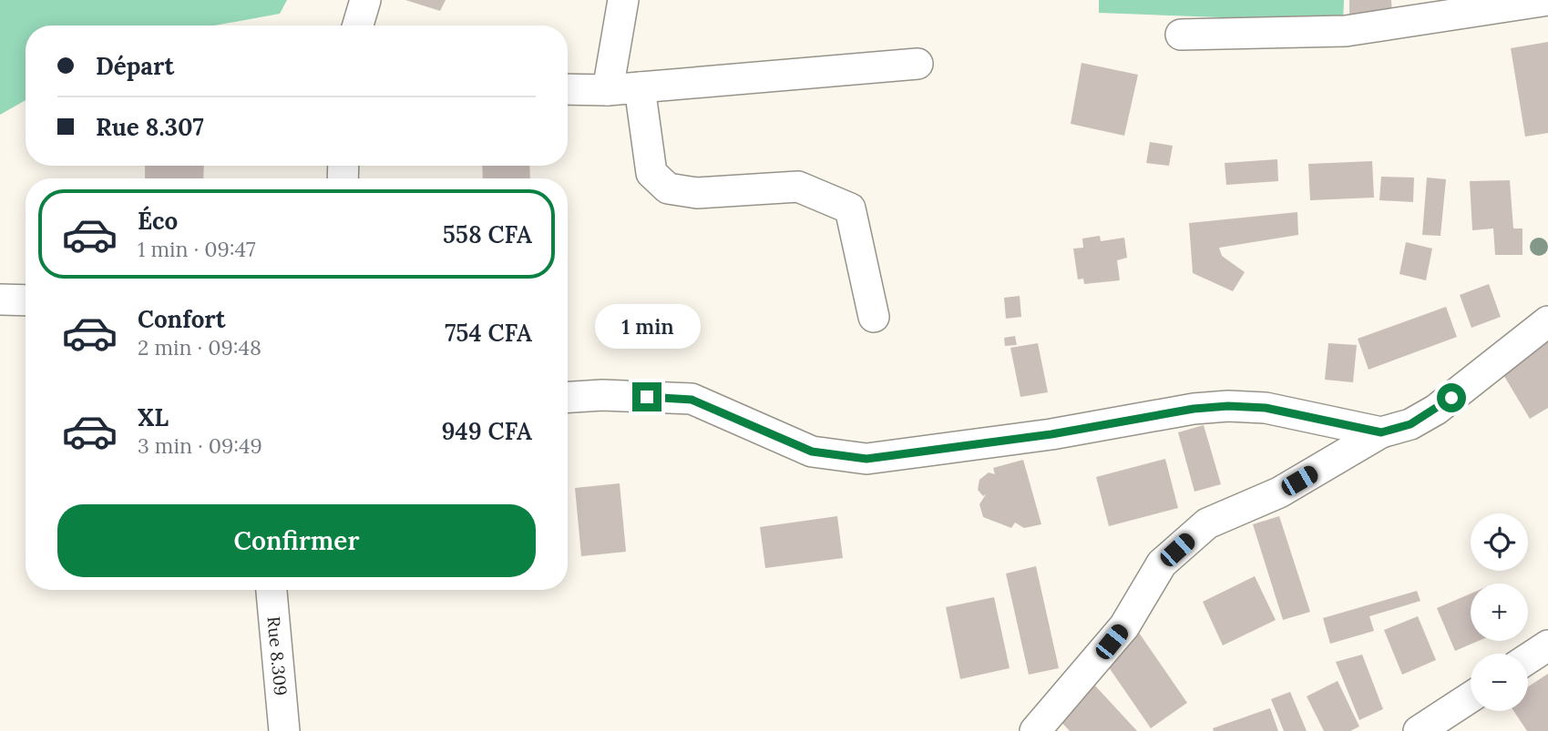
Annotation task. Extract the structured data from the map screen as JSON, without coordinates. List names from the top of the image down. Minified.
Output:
{"streets":{"street":["Rue 8.309"]},"page":{"banner":["Départ","Rue 8.307"],"list":[{"name":"Éco","note":"1 min · 09:47","value":"558 CFA"},{"name":"Confort","note":"2 min · 09:48","value":"754 CFA"},{"name":"XL","note":"3 min · 09:49","value":"949 CFA"}],"bubble":"1 min","buttons":"Confirmer","map_buttons":["+","−"]}}
